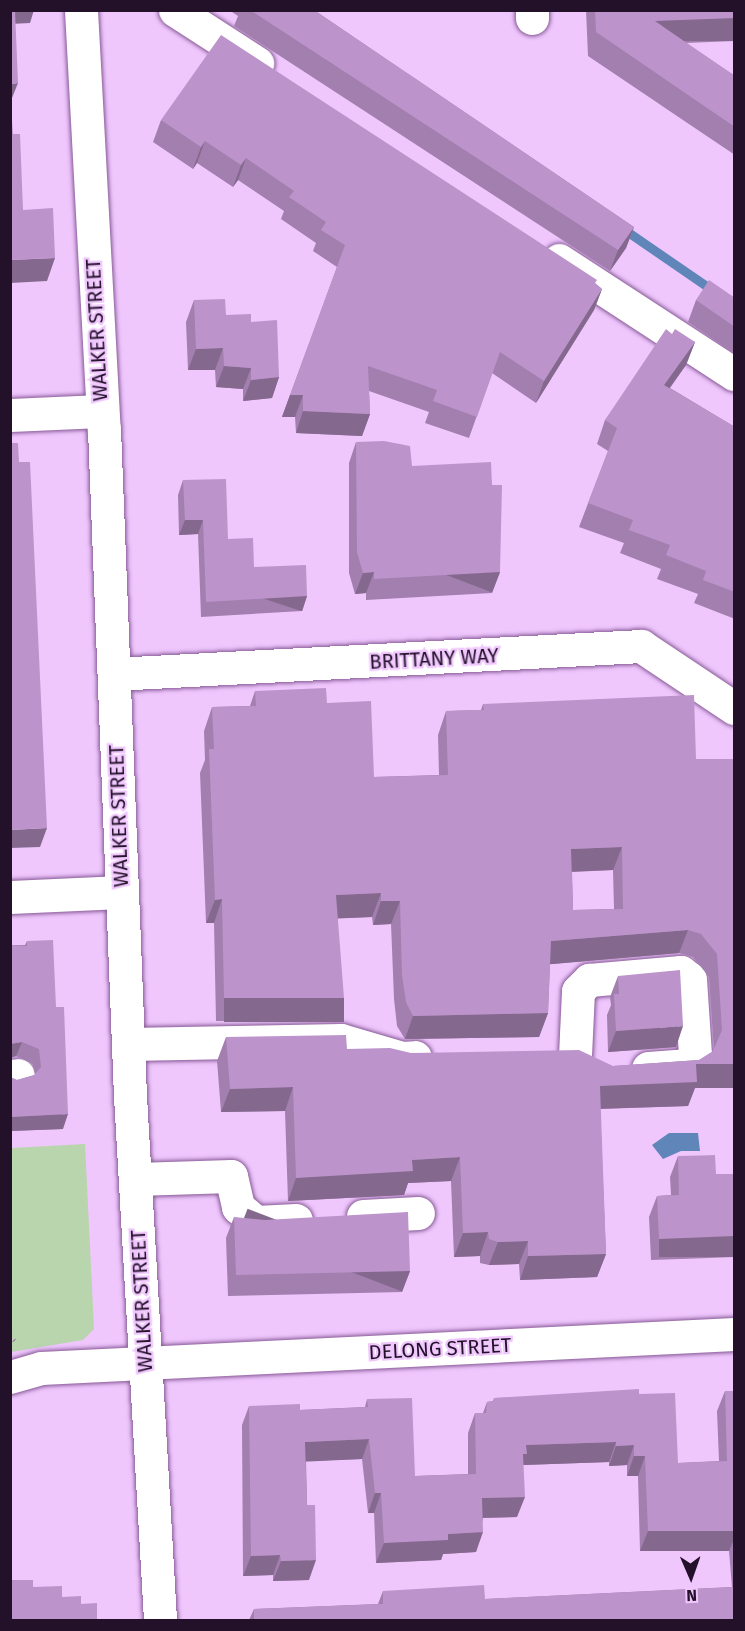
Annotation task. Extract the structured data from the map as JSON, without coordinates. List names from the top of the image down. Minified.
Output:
{"streets":{"street":["WALKER STREET","BRITTANY WAY","DELONG STREET"]},"crossings":[["WALKER STREET","BRITTANY WAY"],["WALKER STREET","DELONG STREET"]],"north":"bottom"}
